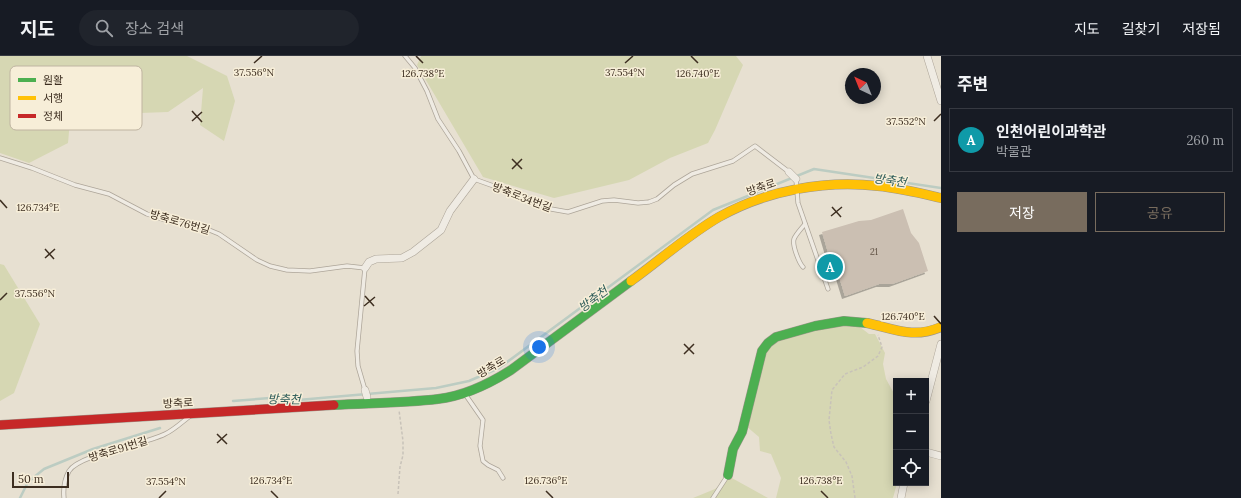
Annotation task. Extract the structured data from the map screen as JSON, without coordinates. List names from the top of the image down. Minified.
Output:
{"streets":{"street":["방축로","방축로34번길"],"lane":["방축로76번길","방축로91번길"]},"crossings":[["방축로","방축로34번길"],["방축로","방축로91번길"]],"water":["방축천"],"house_numbers":["21"],"legend":["원활","서행","정체"],"scale_bar":"50 m","north":"top left","page":{"header":"지도","search":"장소 검색","nav":["지도","길찾기","저장됨"],"heading":"주변","list":[{"mark":"A","name":"인천어린이과학관","note":"박물관","value":"260 m"}],"buttons":["저장","공유"],"pins":"A","map_buttons":["+","−"],"scale":"50 m"},"coordinates":["37.556°N","37.554°N","126.738°E","126.740°E","37.552°N","126.734°E","126.736°E"]}
